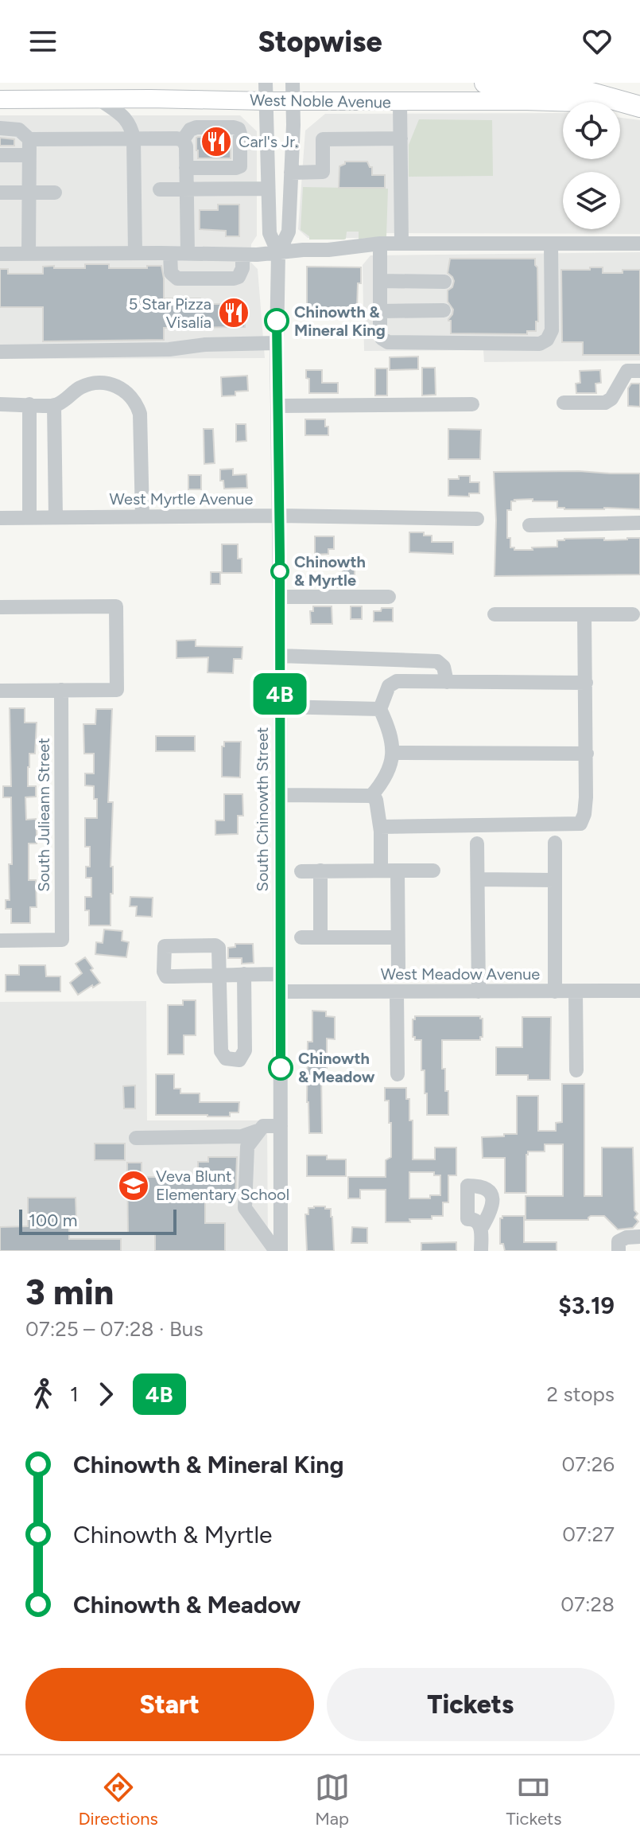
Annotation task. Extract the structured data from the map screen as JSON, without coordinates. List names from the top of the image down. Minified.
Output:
{"streets":{"main road":["West Noble Avenue"],"street":["West Myrtle Avenue","South Chinowth Street","South Julieann Street","West Meadow Avenue"]},"crossings":[["West Noble Avenue","South Chinowth Street"],["West Myrtle Avenue","South Chinowth Street"],["South Chinowth Street","West Meadow Avenue"]],"places":{"restaurant":["Carl's Jr.","5 Star Pizza Visalia"],"other":["Chinowth & Mineral King","Chinowth & Myrtle","Chinowth & Meadow"],"school or university":["Veva Blunt Elementary School"]},"lines":["bus line 4B"],"scale_bar":"100 m","page":{"header":"Stopwise","on_map":"4B","scale":"100 m","heading":["3 min","07:25 – 07:28 · Bus","$3.19"],"legs":["1","4B","2 stops"],"list":[{"name":"Chinowth & Mineral King","value":"07:26"},{"name":"Chinowth & Myrtle","value":"07:27"},{"name":"Chinowth & Meadow","value":"07:28"}],"buttons":["Start","Tickets"],"tabs":["Directions","Map","Tickets"]}}
